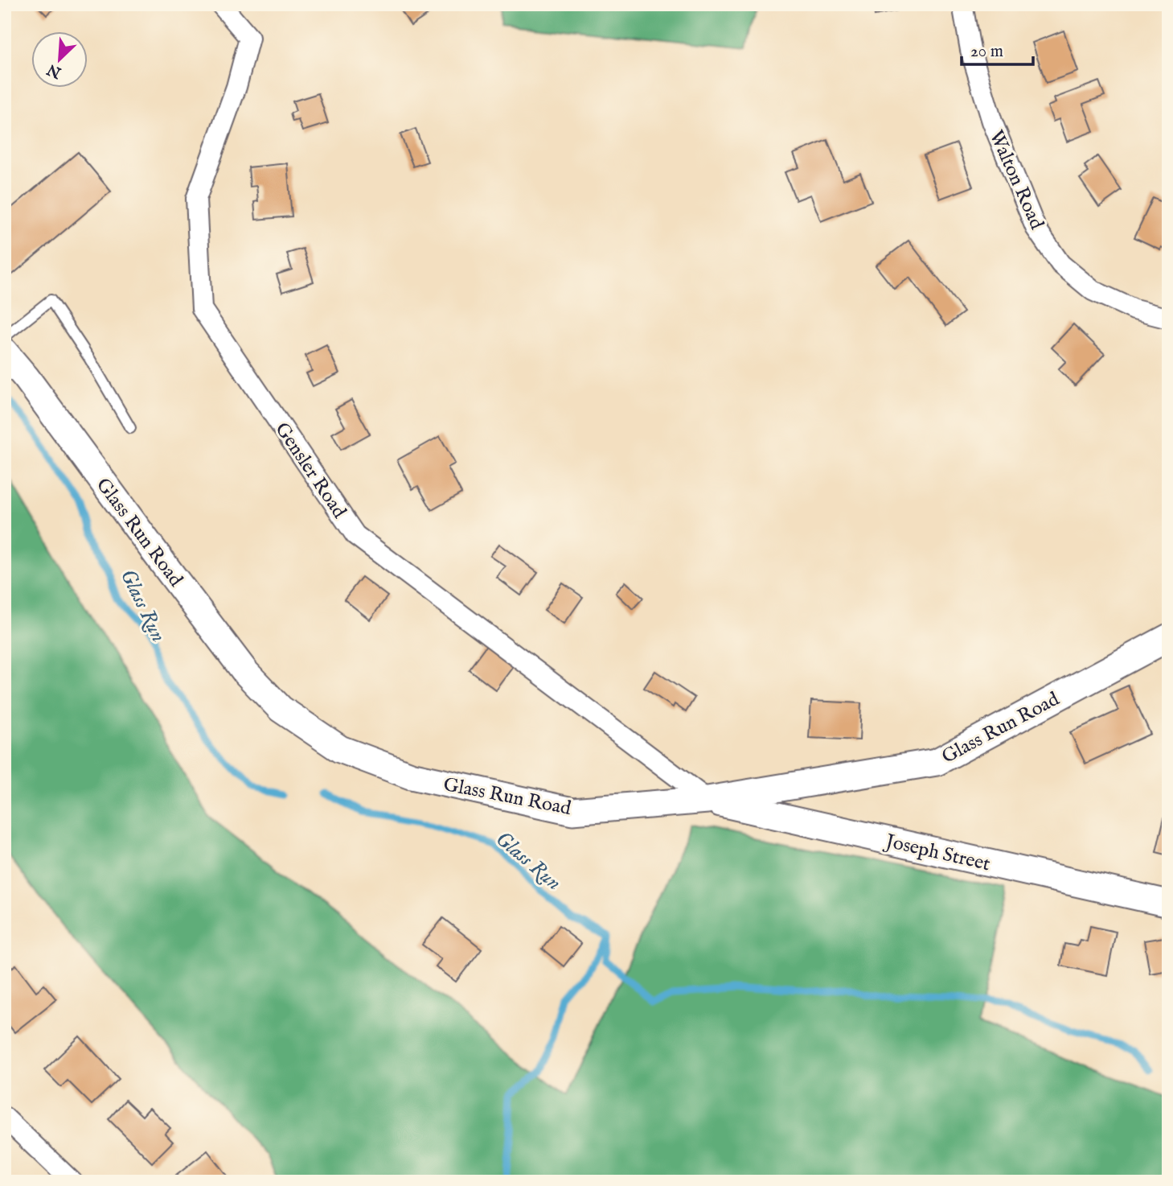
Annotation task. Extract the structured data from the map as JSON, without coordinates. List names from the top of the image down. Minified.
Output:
{"streets":{"main road":["Glass Run Road","Joseph Street"],"street":["Walton Road","Gensler Road"]},"crossings":[["Gensler Road","Glass Run Road"],["Gensler Road","Joseph Street"],["Glass Run Road","Joseph Street"]],"water":["Glass Run"],"scale_bar":"20 m","north":"bottom left"}
